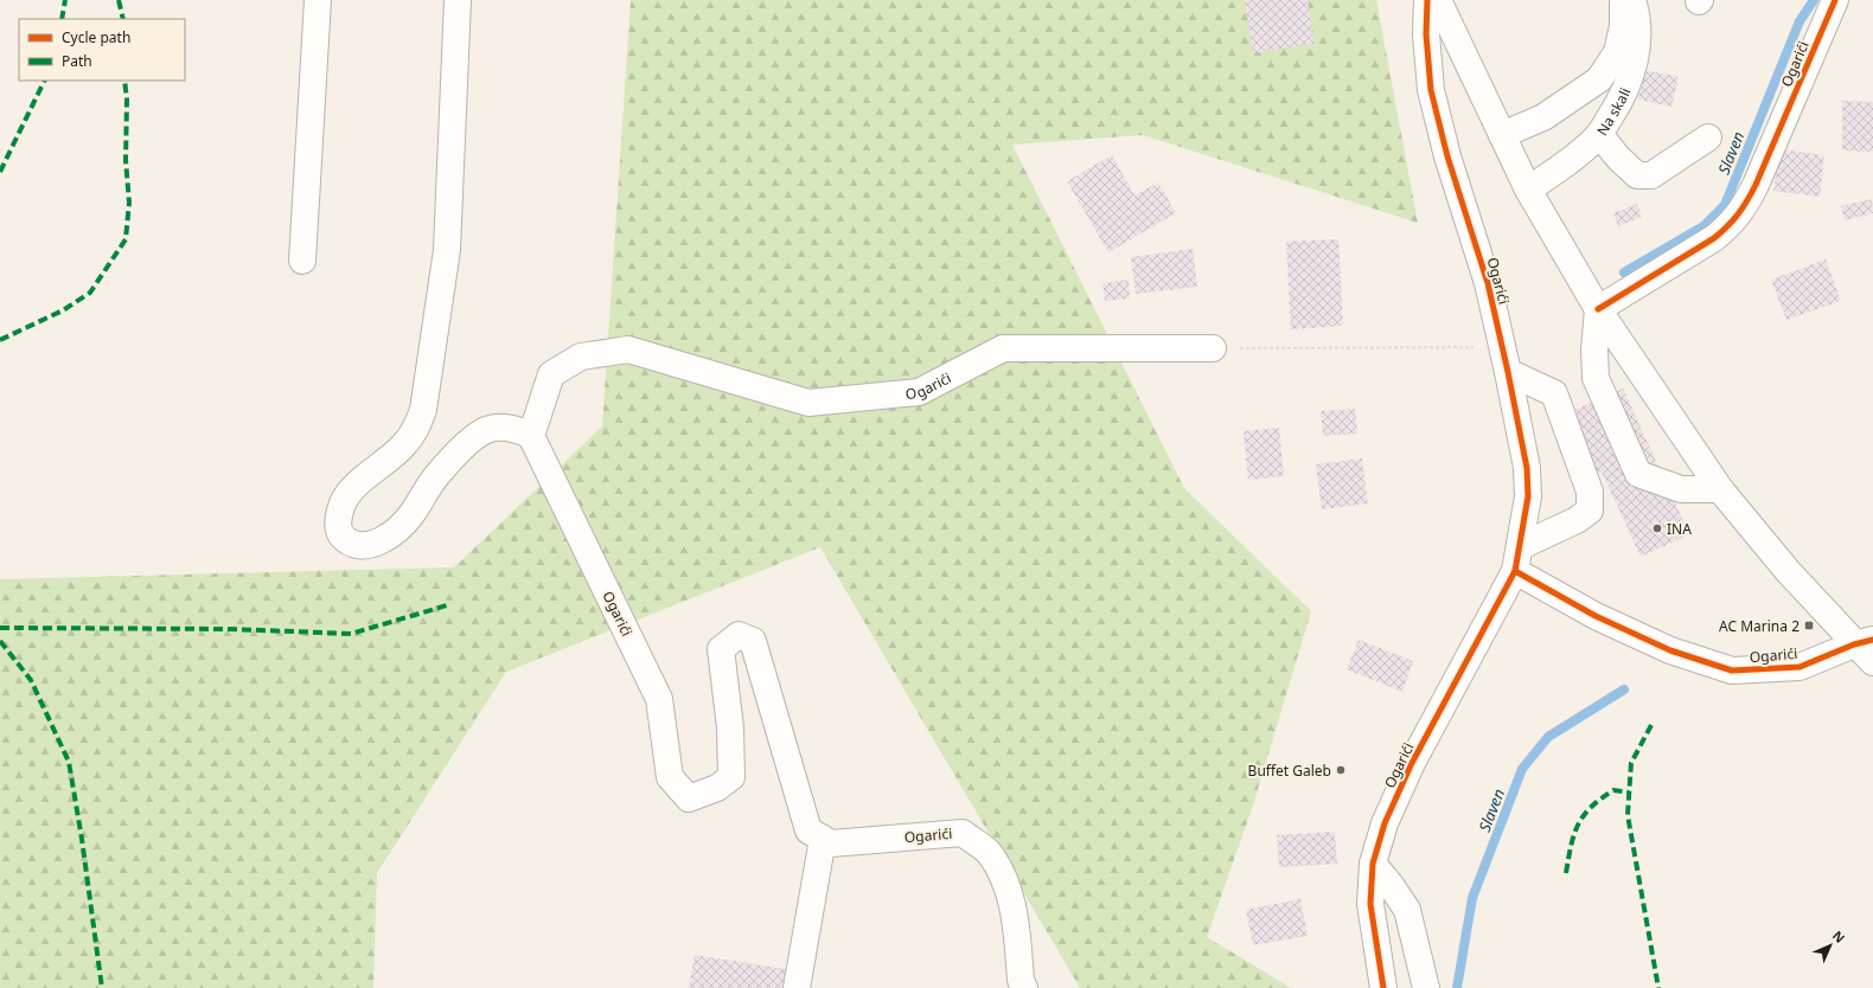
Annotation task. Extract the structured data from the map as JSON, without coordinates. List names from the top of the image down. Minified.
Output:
{"streets":{"street":["Ogarići","Na skali"]},"water":["Slaven"],"places":{"other":["INA","Buffet Galeb"],"transit":["AC Marina 2"]},"legend":["Cycle path","Path"],"north":"top right"}
